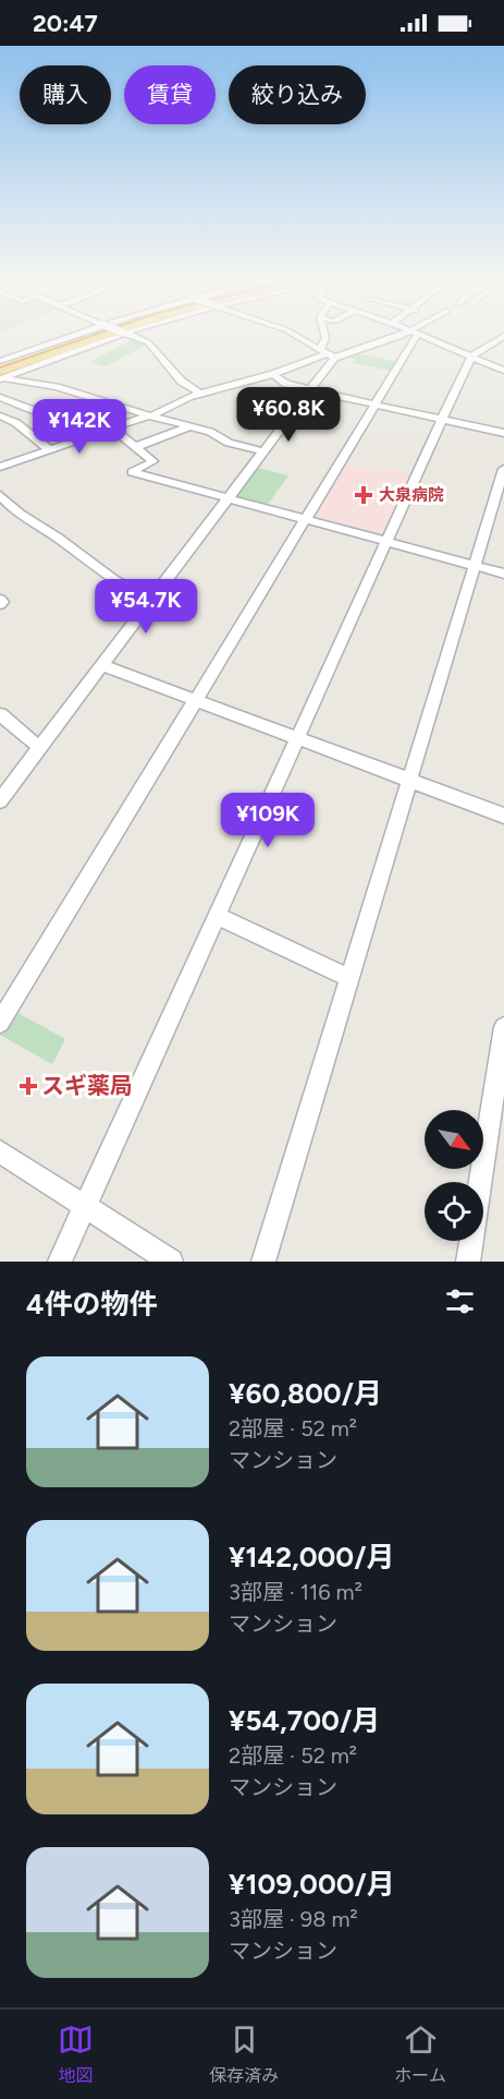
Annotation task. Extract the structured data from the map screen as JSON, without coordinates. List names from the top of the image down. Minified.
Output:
{"places":{"health":["大泉病院","スギ薬局"]},"north":"bottom right","page":{"status":"20:47","chip":["購入","賃貸","絞り込み"],"price":["¥60.8K","¥142K","¥54.7K","¥109K"],"heading":"4件の物件","list":[{"name":"¥60,800/月","note":"2部屋 · 52 m² · マンション"},{"name":"¥142,000/月","note":"3部屋 · 116 m² · マンション"},{"name":"¥54,700/月","note":"2部屋 · 52 m² · マンション"},{"name":"¥109,000/月","note":"3部屋 · 98 m² · マンション"}],"tabs":["地図","保存済み","ホーム"]}}
